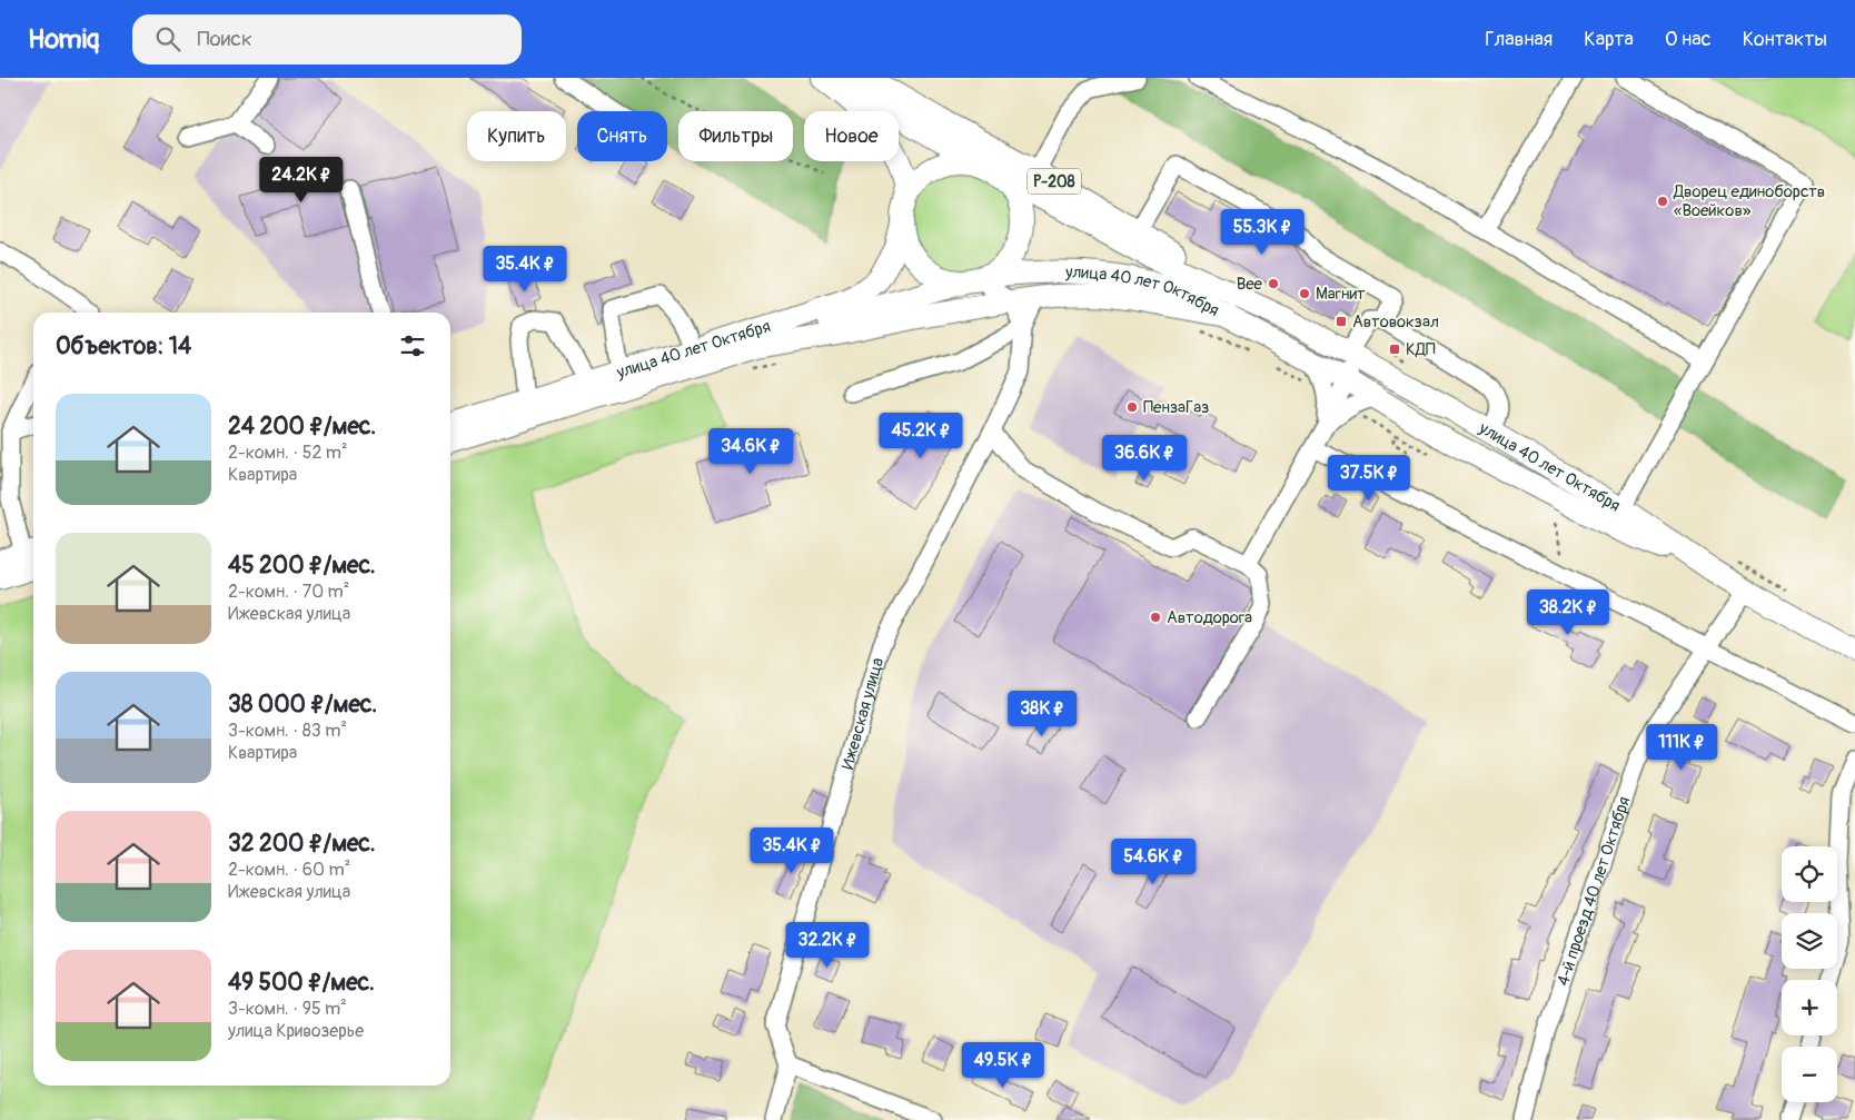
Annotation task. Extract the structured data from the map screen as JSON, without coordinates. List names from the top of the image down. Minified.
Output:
{"streets":{"main road":["Р-208","улица 40 лет Октября"],"street":["Ижевская улица","4-й проезд 40 лет Октября"]},"crossings":[["улица 40 лет Октября","Ижевская улица"],["улица 40 лет Октября","4-й проезд 40 лет Октября"]],"places":{"other":["Дворец единоборств «Воейков»","Bee","Магнит","ПензаГаз","Автодорога"],"transit":["Автовокзал","КДП"]},"page":{"header":"Homiq","search":"Поиск","nav":["Главная","Карта","О нас","Контакты"],"chip":["Купить","Снять","Фильтры","Новое"],"price":["24.2K ₽","55.3K ₽","35.4K ₽","45.2K ₽","34.6K ₽","36.6K ₽","37.5K ₽","38.2K ₽","38K ₽","111K ₽","35.4K ₽","54.6K ₽","32.2K ₽","49.5K ₽"],"heading":"Объектов: 14","list":[{"name":"24 200 ₽/мес.","note":"2-комн. · 52 m² · Квартира"},{"name":"45 200 ₽/мес.","note":"2-комн. · 70 m² · Ижевская улица"},{"name":"38 000 ₽/мес.","note":"3-комн. · 83 m² · Квартира"},{"name":"32 200 ₽/мес.","note":"2-комн. · 60 m² · Ижевская улица"},{"name":"49 500 ₽/мес.","note":"3-комн. · 95 m² · улица Кривозерье"}],"map_buttons":["+","−"]}}
